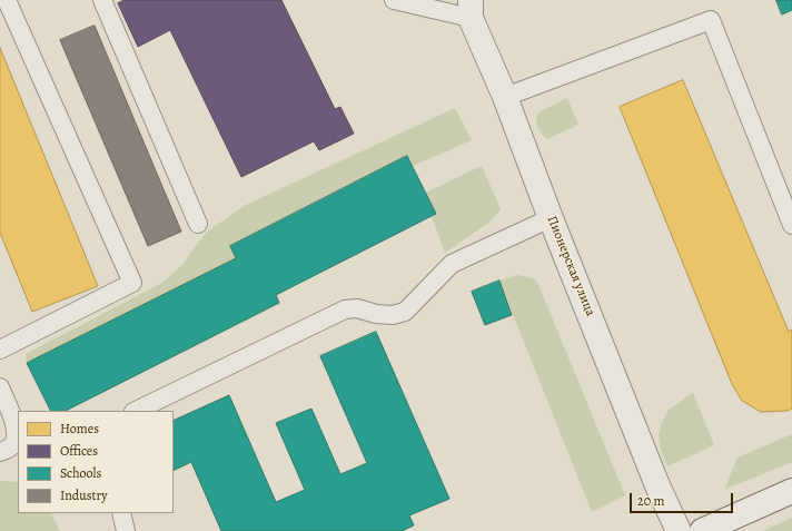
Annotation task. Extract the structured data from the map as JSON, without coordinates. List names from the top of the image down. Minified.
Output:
{"streets":{"street":["Пионерская улица"]},"legend":["Homes","Offices","Schools","Industry"],"scale_bar":"20 m"}
